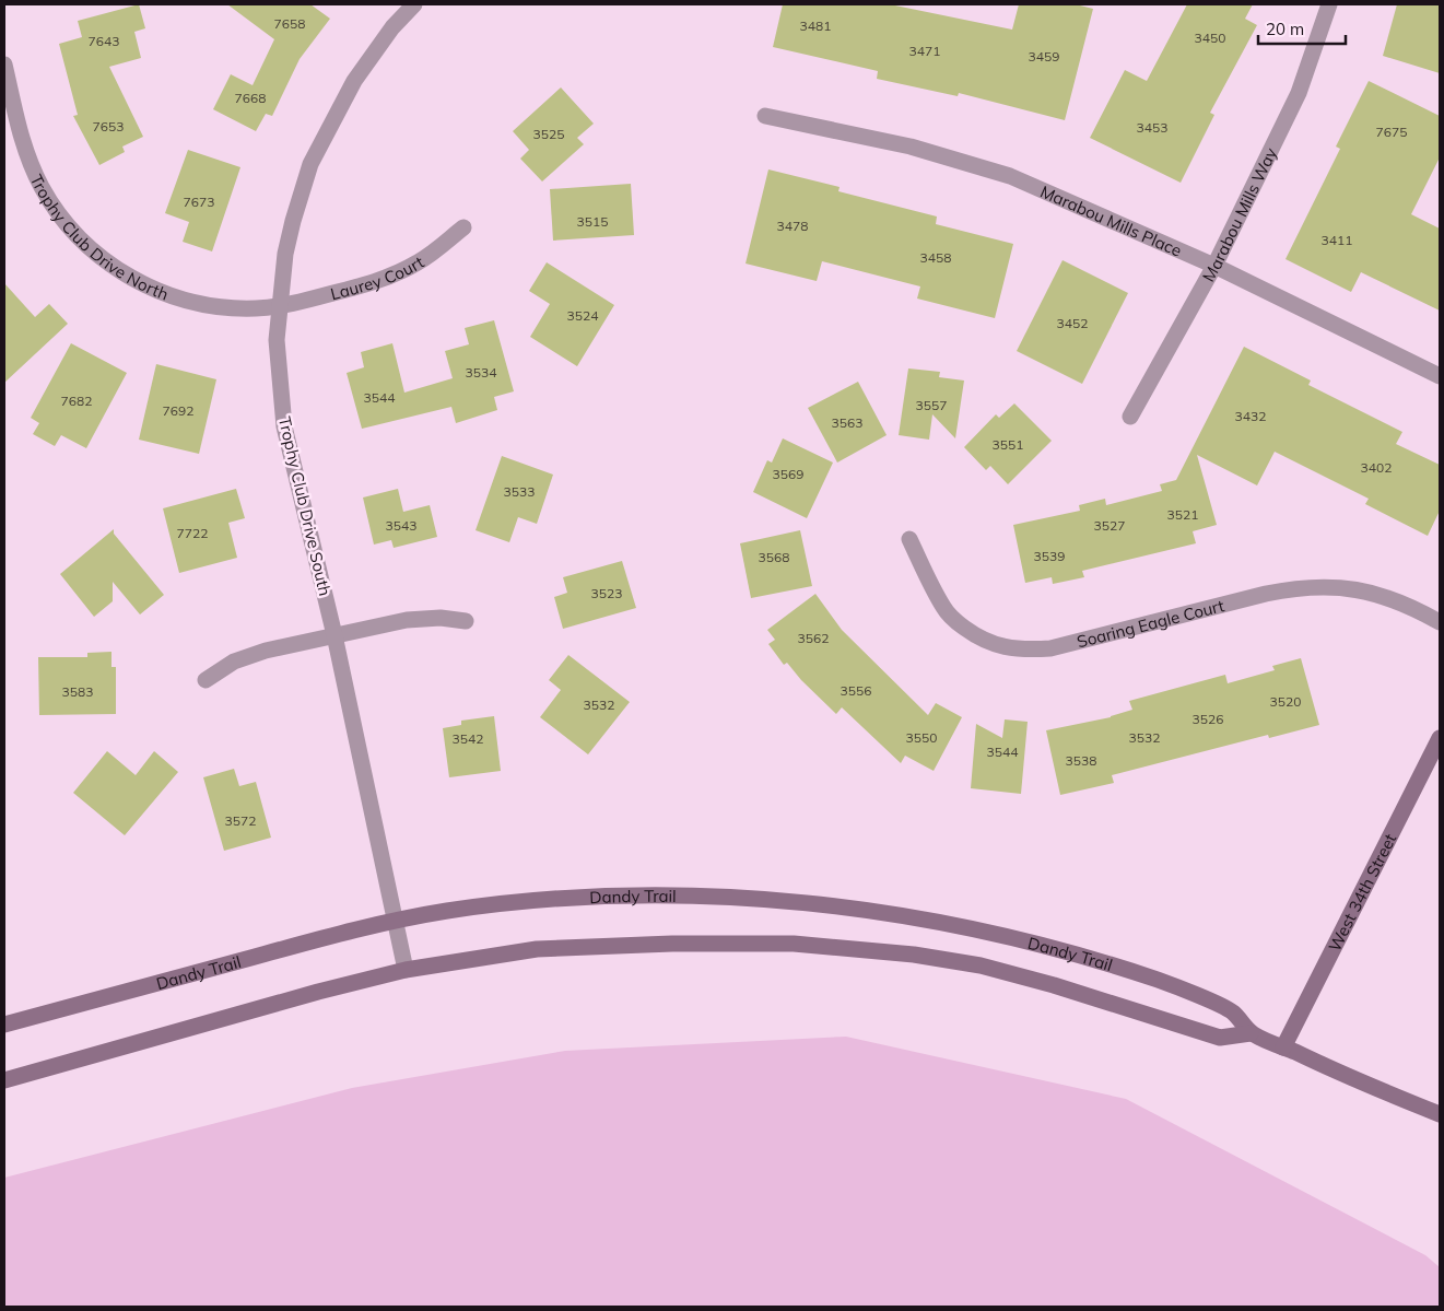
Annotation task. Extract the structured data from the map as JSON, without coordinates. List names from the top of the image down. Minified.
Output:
{"streets":{"main road":["West 34th Street","Dandy Trail"],"street":["Marabou Mills Way","Marabou Mills Place","Trophy Club Drive North","Laurey Court","Trophy Club Drive South","Soaring Eagle Court"]},"crossings":[["Marabou Mills Way","Marabou Mills Place"],["Trophy Club Drive North","Laurey Court"],["Trophy Club Drive North","Trophy Club Drive South"],["Laurey Court","Trophy Club Drive South"],["Trophy Club Drive South","Dandy Trail"],["West 34th Street","Dandy Trail"]],"house_numbers":["7658","3481","3450","7643","3471","3459","7668","7653","3453","7675","3525","7673","3515","3478","3411","3458","3524","3452","3534","3544","7682","3557","7692","3432","3563","3551","3402","3569","3533","3521","3543","3527","7722","3539","3568","3523","3562","3556","3583","3520","3532","3526","3550","3532","3542","3544","3538","3572"],"scale_bar":"20 m"}
